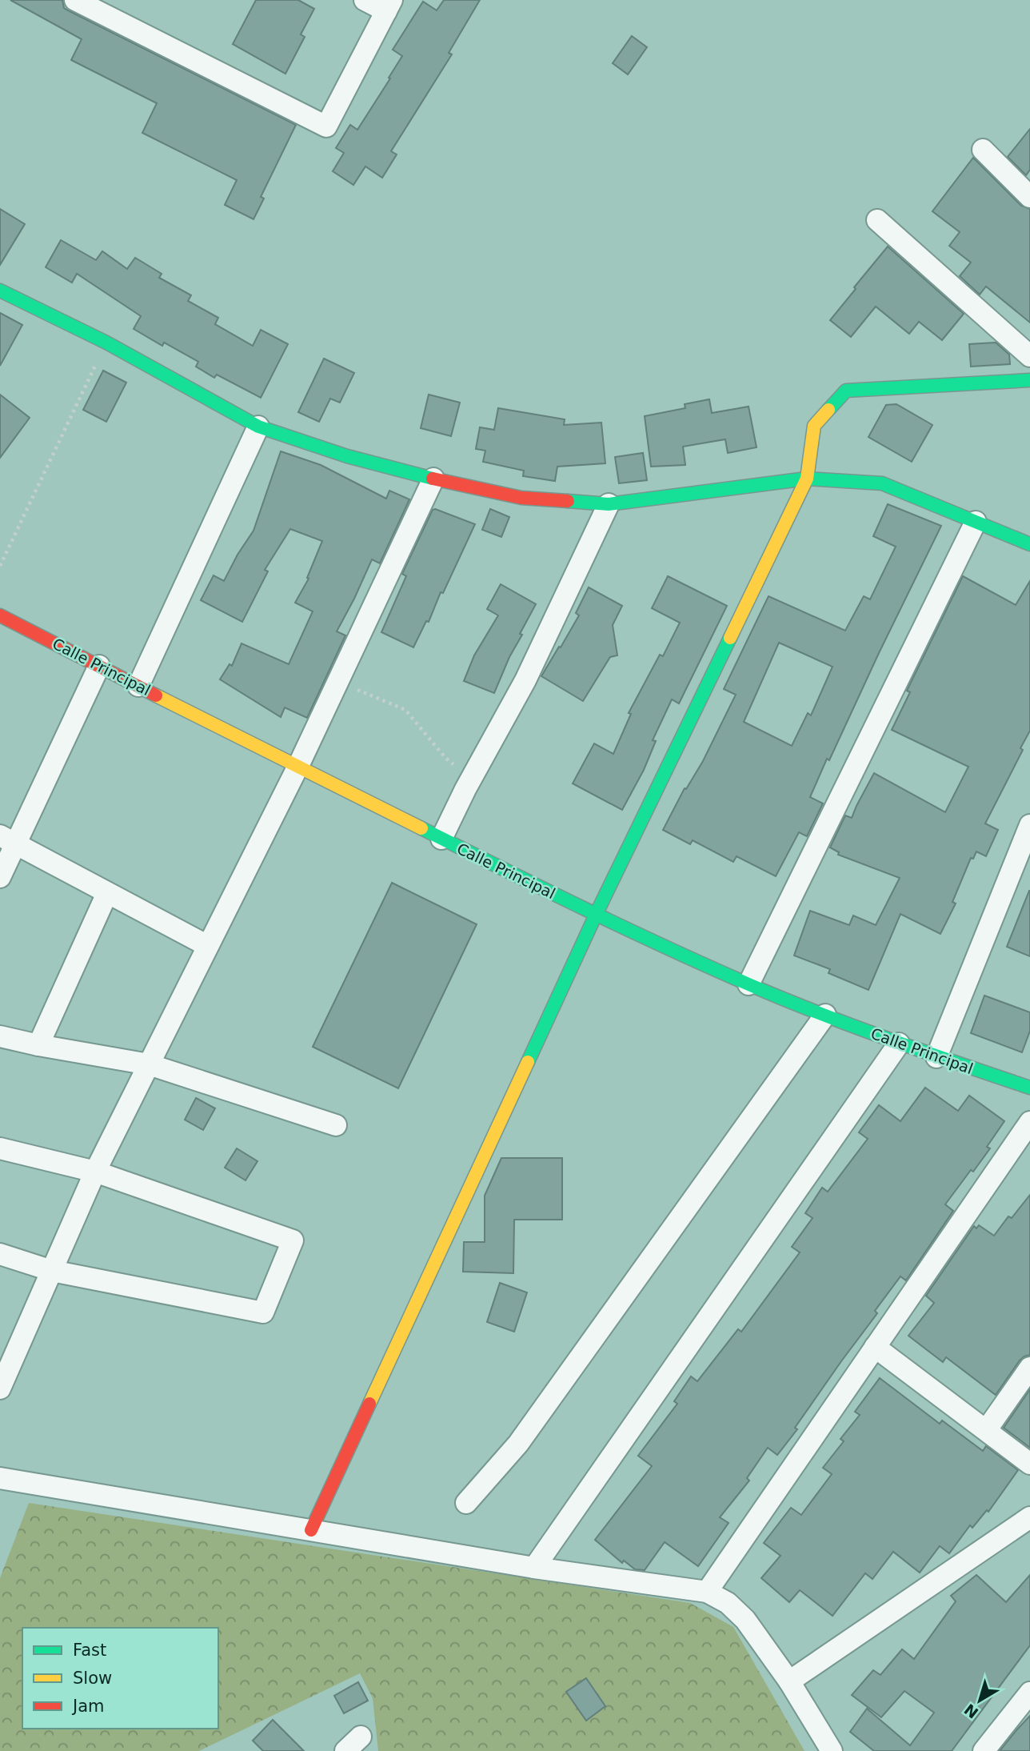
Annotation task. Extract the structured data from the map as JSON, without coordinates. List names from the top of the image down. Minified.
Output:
{"streets":{"street":["Calle Principal"]},"legend":["Fast","Slow","Jam"],"north":"bottom left"}
